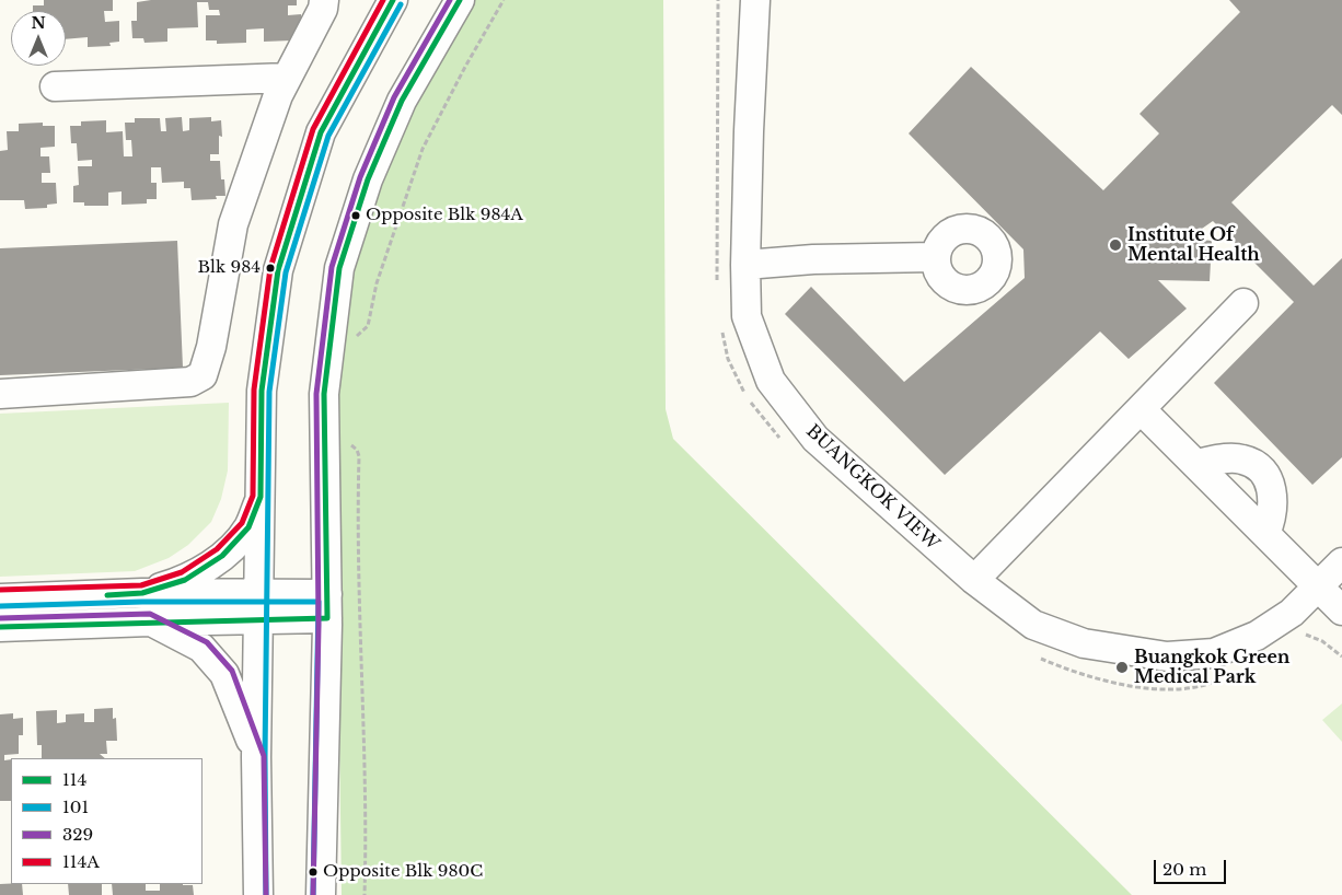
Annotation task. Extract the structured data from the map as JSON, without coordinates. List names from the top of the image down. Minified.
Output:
{"streets":{"street":["BUANGKOK VIEW"]},"places":["Opposite Blk 984A","Institute Of Mental Health","Blk 984","Buangkok Green Medical Park","Opposite Blk 980C"],"lines":["transit line 114","transit line 329","transit line 114A","transit line 101"],"legend":["114","101","329","114A"],"scale_bar":"20 m","north":"top"}
